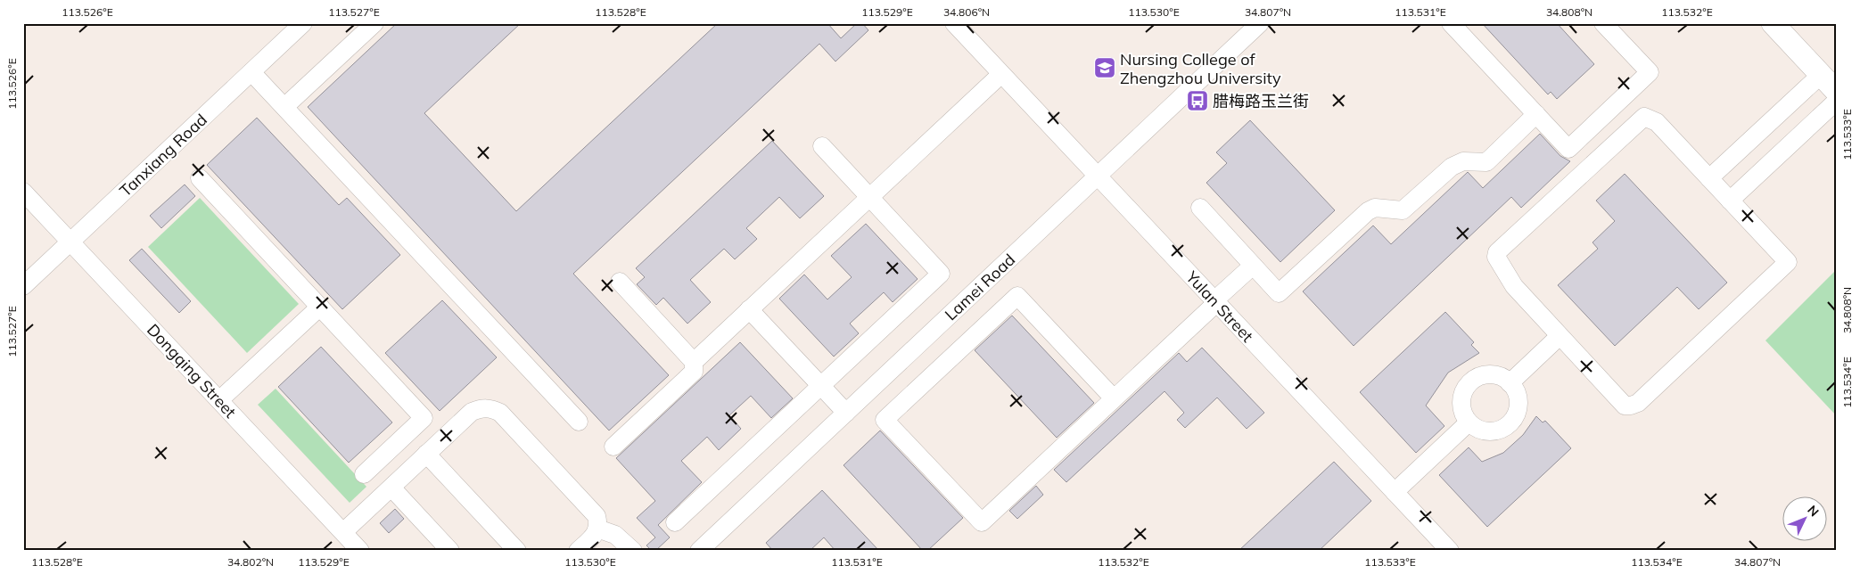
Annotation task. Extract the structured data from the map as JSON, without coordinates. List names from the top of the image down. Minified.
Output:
{"streets":{"street":["Tanxiang Road","Lamei Road","Yulan Street","Dongqing Street"]},"crossings":[["Tanxiang Road","Dongqing Street"],["Lamei Road","Yulan Street"]],"places":{"school or university":["Nursing College of Zhengzhou University"],"bus stop":["腊梅路玉兰街"]},"north":"top right","coordinates":["113.526°E","113.527°E","113.528°E","113.529°E","34.806°N","113.530°E","34.807°N","113.531°E","34.808°N","113.532°E","113.533°E","113.534°E","34.802°N"]}
